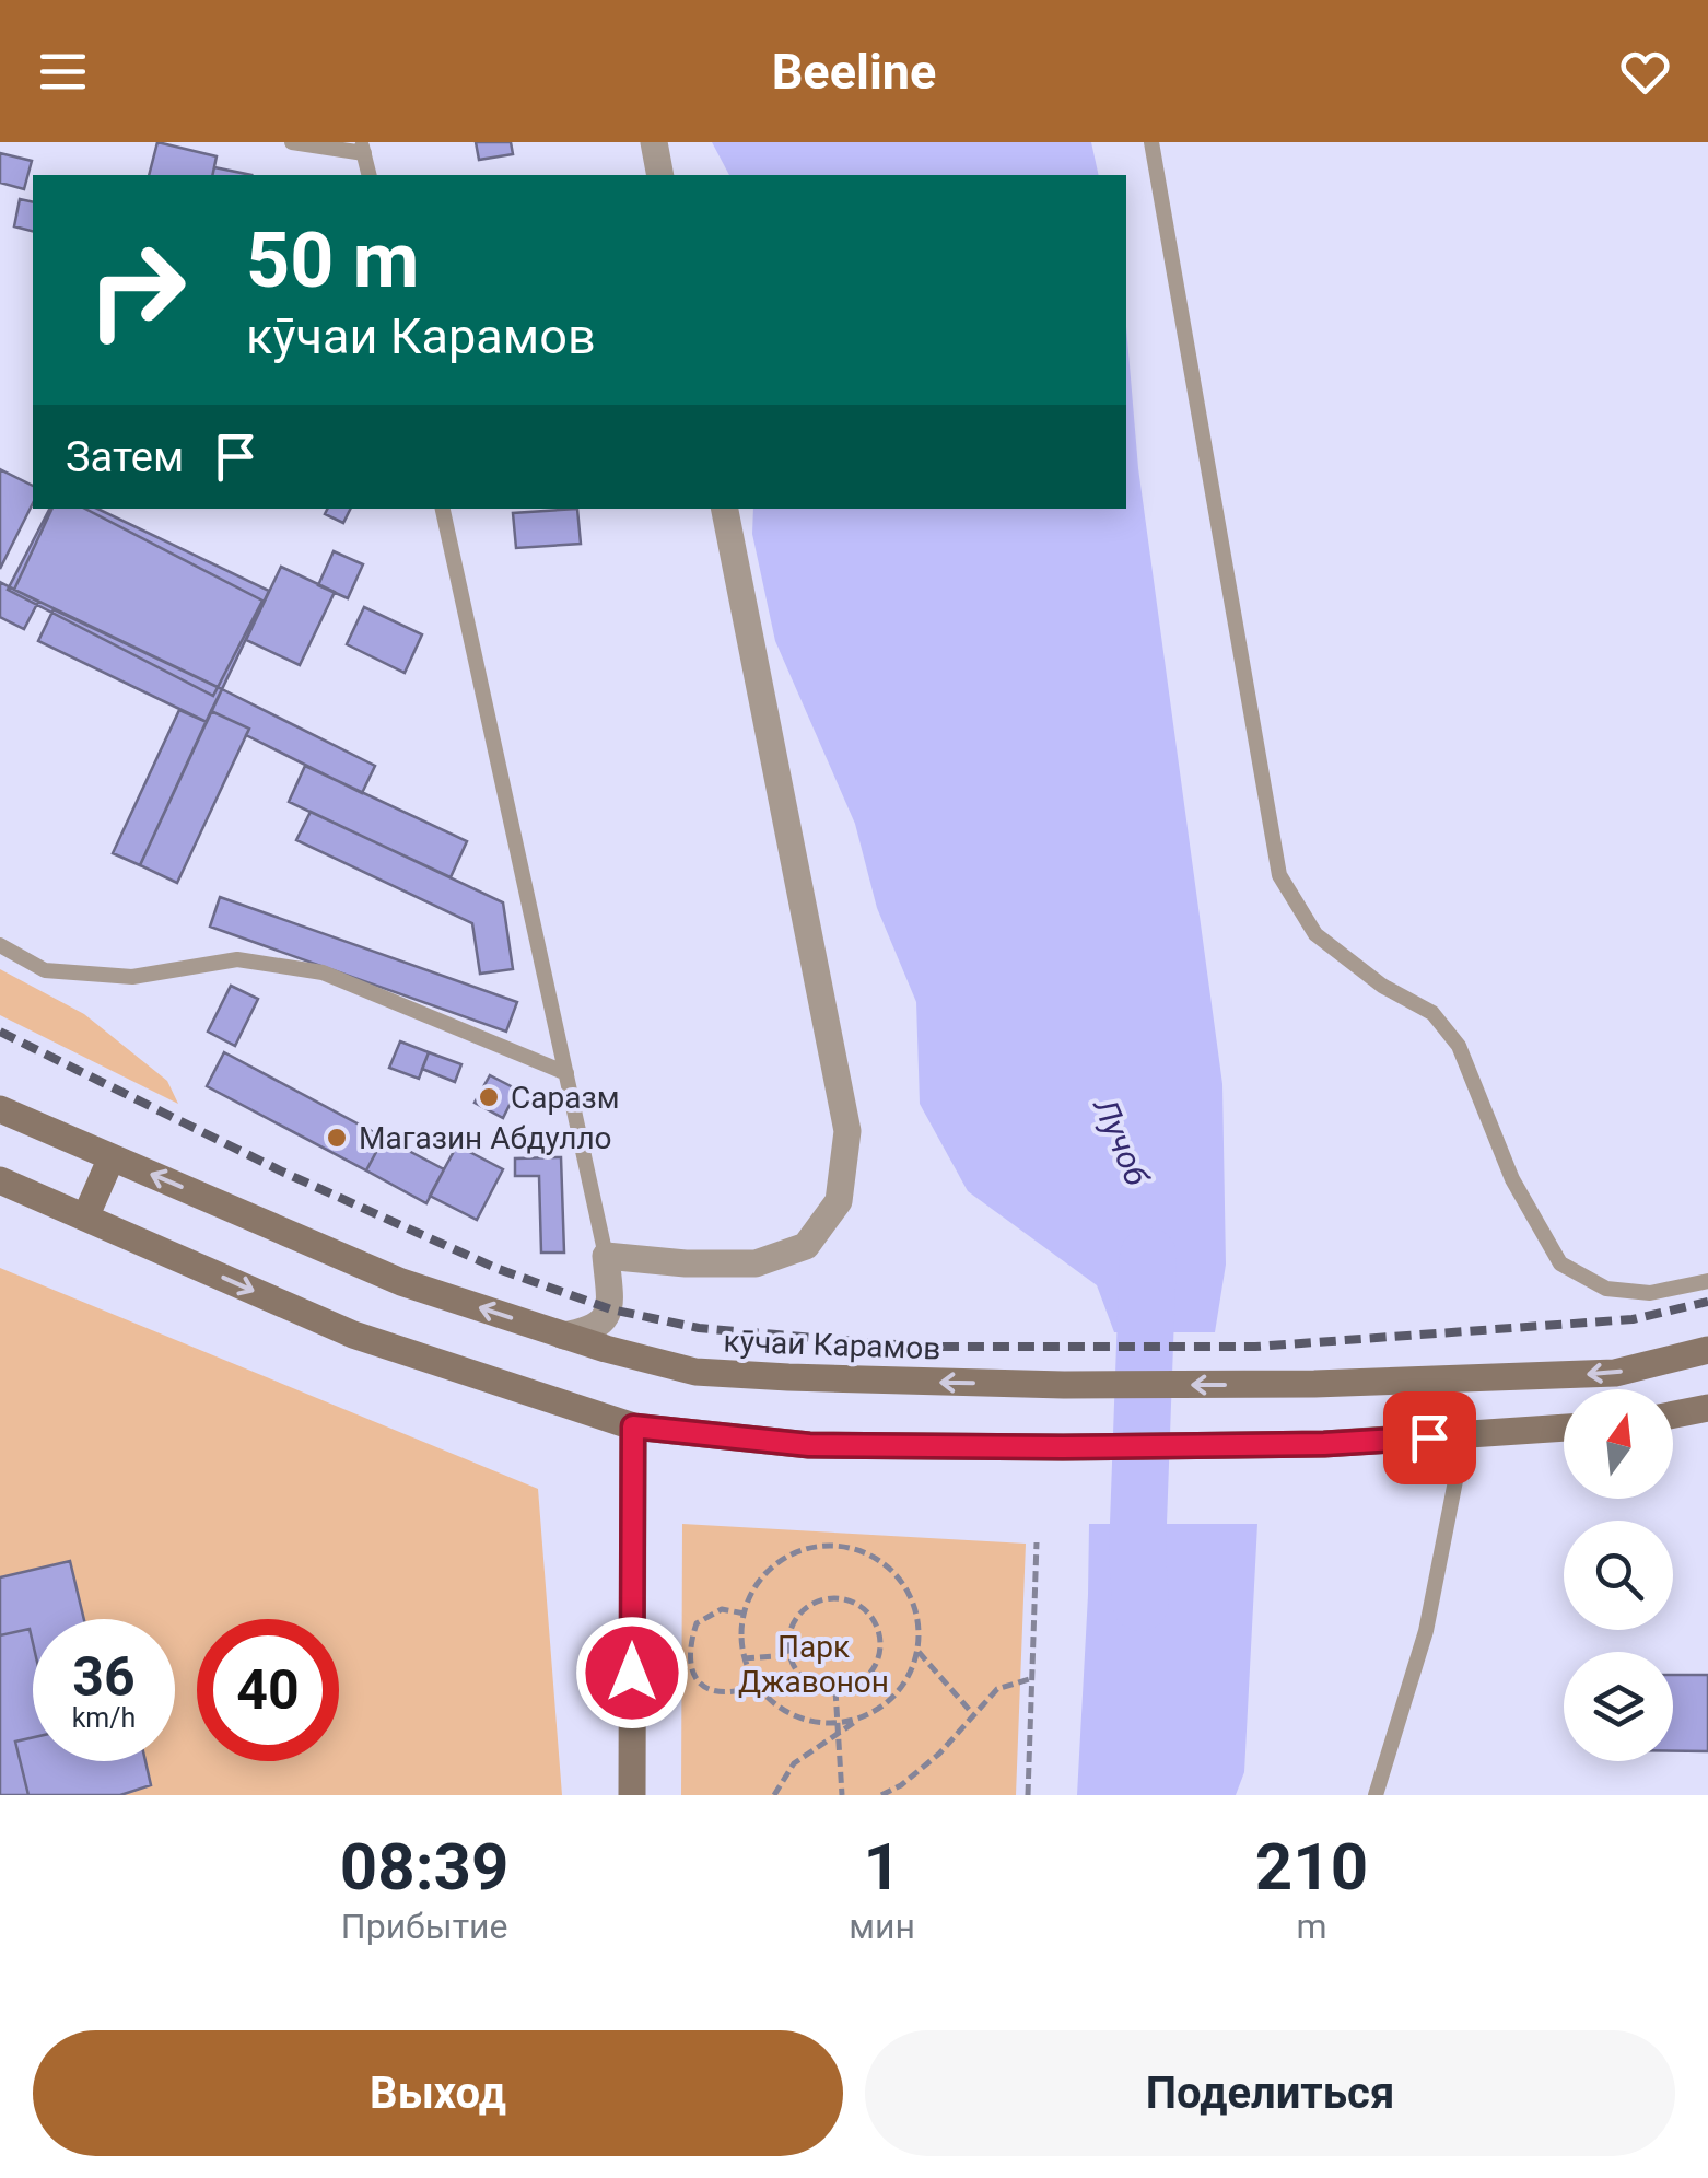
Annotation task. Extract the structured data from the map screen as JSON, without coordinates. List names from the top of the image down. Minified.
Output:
{"streets":{"main road":["кӯчаи Карамов"]},"water":["Лучоб"],"parks":["Парк Джавонон"],"places":["Саразм","Магазин Абдулло"],"north":"top","page":{"header":"Beeline","turn":["50 m","кӯчаи Карамов"],"then":"Затем","speed":"36 km/h","limit":"40","eta":["08:39","Прибытие","1","мин","210","m"],"buttons":["Выход","Поделиться"]}}
